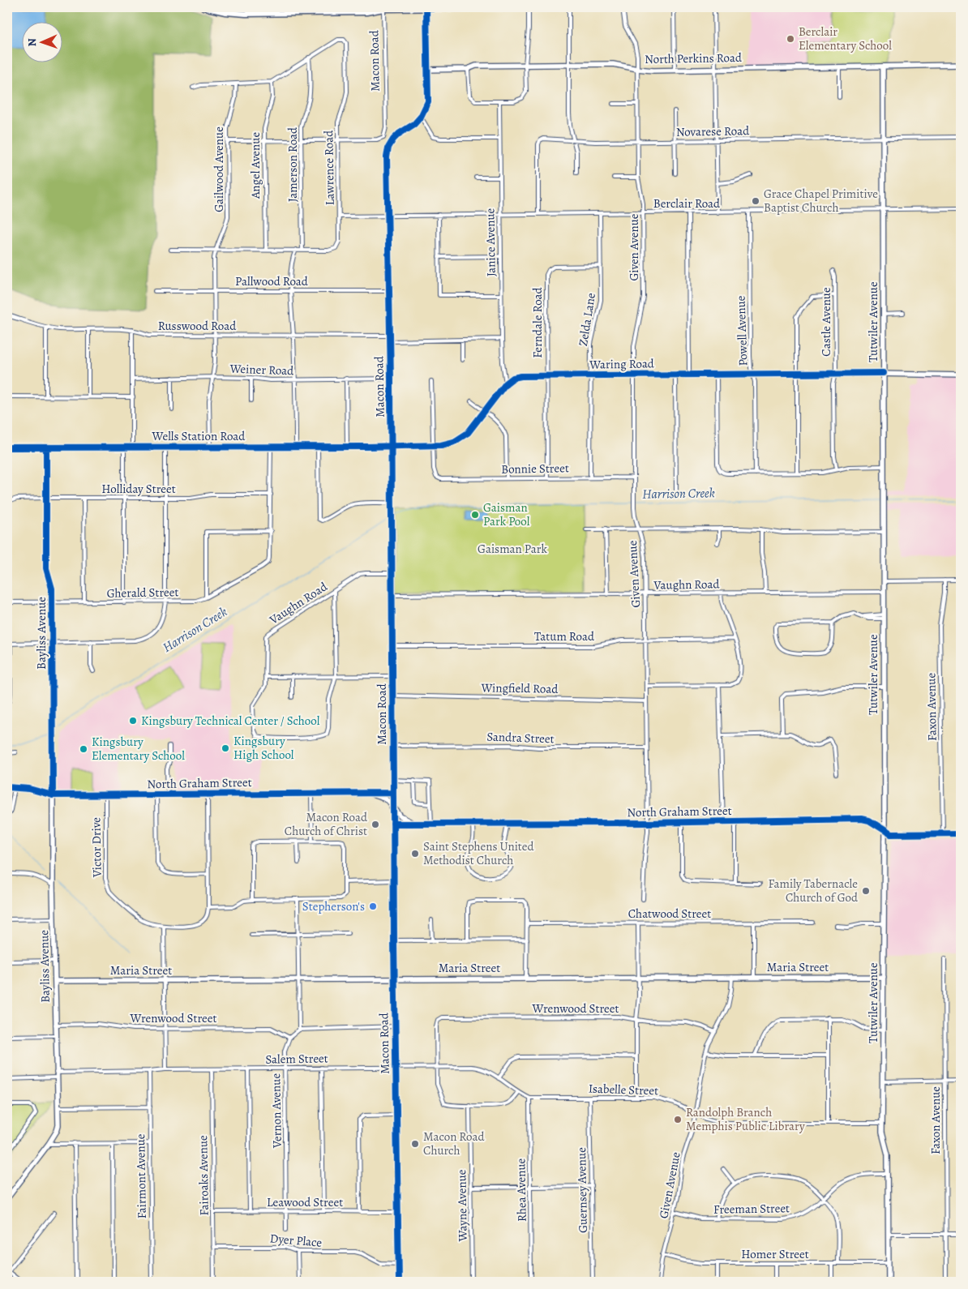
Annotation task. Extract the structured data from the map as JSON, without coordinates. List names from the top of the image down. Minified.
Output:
{"streets":{"street":["North Perkins Road","Macon Road","Novarese Road","Jamerson Road","Angel Avenue","Lawrence Road","Gailwood Avenue","Berclair Road","Janice Avenue","Given Avenue","Pallwood Road","Zelda Lane","Castle Avenue","Tutwiler Avenue","Ferndale Road","Russwood Road","Powell Avenue","Waring Road","Weiner Road","Wells Station Road","Bonnie Street","Holliday Street","Vaughn Road","Gherald Street","Bayliss Avenue","Tatum Road","Wingfield Road","Faxon Avenue","Sandra Street","North Graham Street","Victor Drive","Chatwood Street","Maria Street","Wrenwood Street","Salem Street","Isabelle Street","Vernon Avenue","Fairoaks Avenue","Fairmont Avenue","Rhea Avenue","Guernsey Avenue","Leawood Street","Wayne Avenue","Freeman Street","Dyer Place","Homer Street"]},"crossings":[["North Perkins Road","Given Avenue"],["North Perkins Road","Tutwiler Avenue"],["Macon Road","Lawrence Road"],["Macon Road","Berclair Road"],["Macon Road","Pallwood Road"],["Macon Road","Russwood Road"],["Macon Road","Weiner Road"],["Macon Road","Wells Station Road"],["Macon Road","Vaughn Road"],["Macon Road","Tatum Road"],["Macon Road","Wingfield Road"],["Macon Road","Sandra Street"],["Macon Road","North Graham Street"],["Macon Road","Maria Street"],["Macon Road","Salem Street"],["Macon Road","Leawood Street"],["Macon Road","Dyer Place"],["Novarese Road","Berclair Road"],["Novarese Road","Given Avenue"],["Novarese Road","Tutwiler Avenue"],["Jamerson Road","Lawrence Road"],["Lawrence Road","Berclair Road"],["Gailwood Avenue","Pallwood Road"],["Gailwood Avenue","Russwood Road"],["Gailwood Avenue","Weiner Road"],["Gailwood Avenue","Wells Station Road"],["Berclair Road","Janice Avenue"],["Berclair Road","Given Avenue"],["Berclair Road","Zelda Lane"],["Berclair Road","Tutwiler Avenue"],["Berclair Road","Powell Avenue"],["Janice Avenue","Waring Road"],["Given Avenue","Waring Road"],["Given Avenue","Bonnie Street"],["Given Avenue","Vaughn Road"],["Given Avenue","Tatum Road"],["Given Avenue","Wingfield Road"],["Given Avenue","Sandra Street"],["Given Avenue","North Graham Street"],["Given Avenue","Maria Street"],["Given Avenue","Wrenwood Street"],["Given Avenue","Isabelle Street"],["Given Avenue","Freeman Street"],["Given Avenue","Homer Street"],["Zelda Lane","Ferndale Road"],["Zelda Lane","Waring Road"],["Zelda Lane","Bonnie Street"],["Castle Avenue","Waring Road"],["Tutwiler Avenue","Waring Road"],["Tutwiler Avenue","Vaughn Road"],["Tutwiler Avenue","North Graham Street"],["Tutwiler Avenue","Maria Street"],["Tutwiler Avenue","Isabelle Street"],["Tutwiler Avenue","Freeman Street"],["Tutwiler Avenue","Homer Street"],["Ferndale Road","Waring Road"],["Ferndale Road","Bonnie Street"],["Powell Avenue","Waring Road"],["Wells Station Road","Bayliss Avenue"],["Holliday Street","Bayliss Avenue"],["Gherald Street","Bayliss Avenue"],["Bayliss Avenue","North Graham Street"],["Bayliss Avenue","Maria Street"],["Bayliss Avenue","Wrenwood Street"],["Bayliss Avenue","Salem Street"],["Faxon Avenue","North Graham Street"],["North Graham Street","Victor Drive"],["Wrenwood Street","Salem Street"],["Wrenwood Street","Vernon Avenue"],["Salem Street","Isabelle Street"],["Salem Street","Vernon Avenue"],["Salem Street","Fairoaks Avenue"],["Salem Street","Fairmont Avenue"],["Salem Street","Rhea Avenue"],["Isabelle Street","Rhea Avenue"],["Isabelle Street","Guernsey Avenue"],["Vernon Avenue","Leawood Street"],["Fairoaks Avenue","Leawood Street"],["Fairoaks Avenue","Dyer Place"]],"water":["Harrison Creek"],"parks":["Gaisman Park"],"places":["Berclair Elementary School","Grace Chapel Primitive Baptist Church","Gaisman Park Pool","Kingsbury Technical Center / School","Kingsbury High School","Kingsbury Elementary School","Macon Road Church of Christ","Saint Stephens United Methodist Church","Family Tabernacle Church of God","Stepherson's","Randolph Branch Memphis Public Library","Macon Road Church"],"north":"left"}
